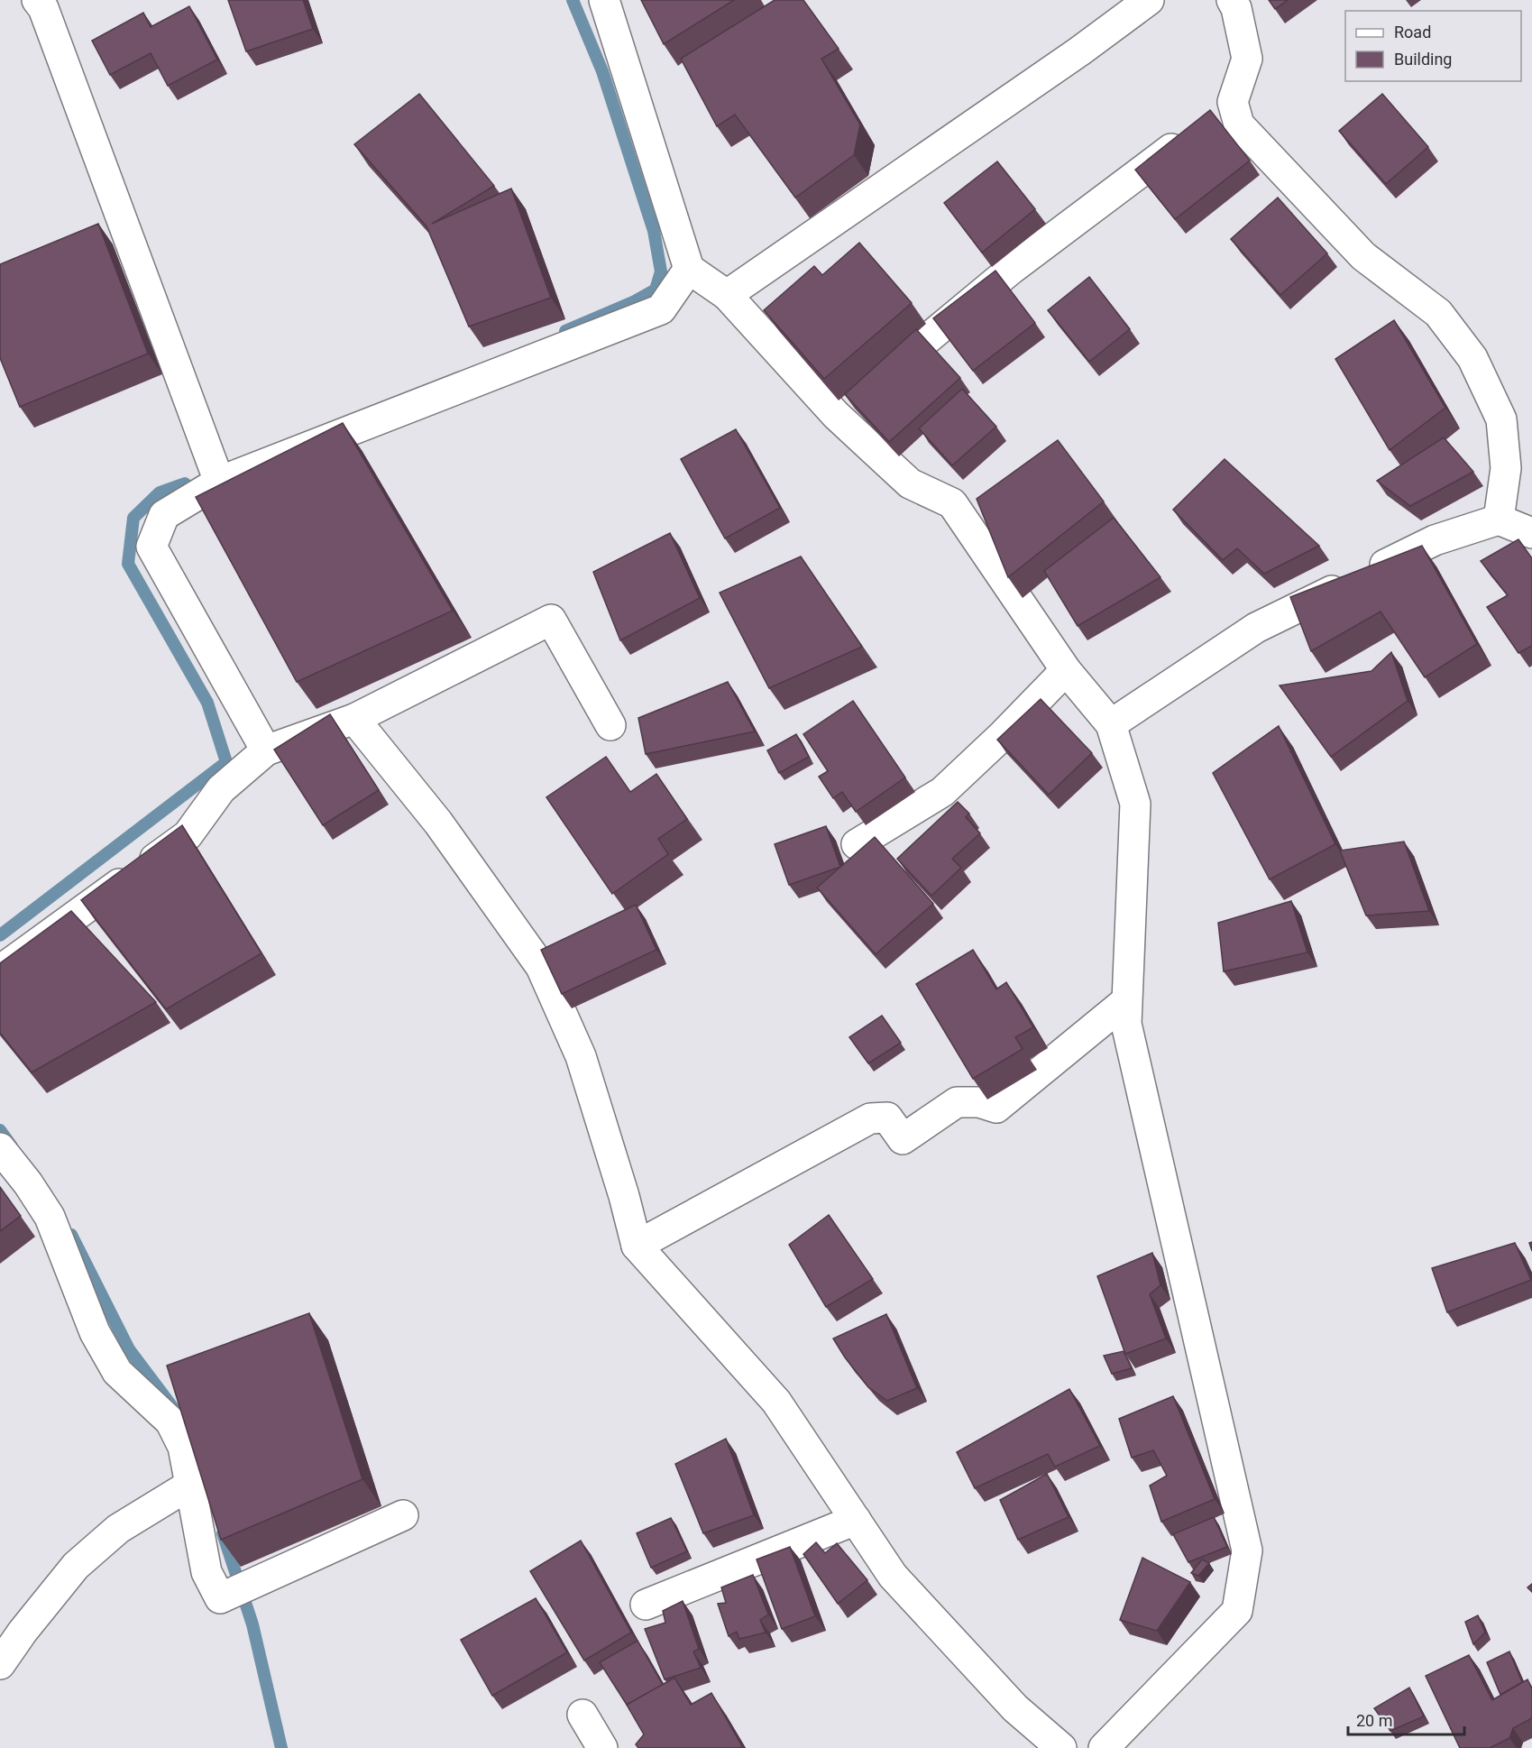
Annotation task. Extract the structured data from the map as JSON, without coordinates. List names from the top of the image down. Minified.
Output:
{"legend":["Road","Building"],"scale_bar":"20 m"}
